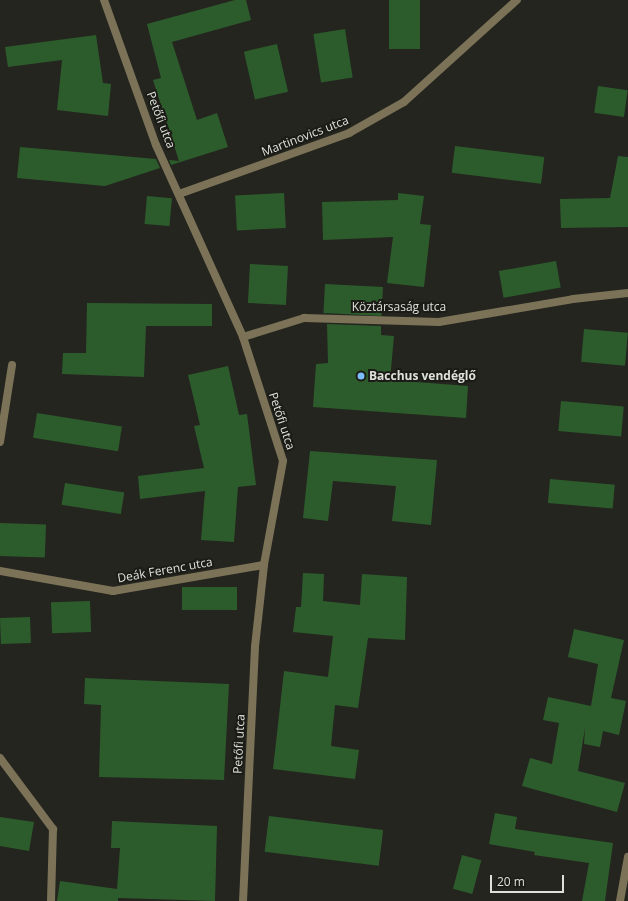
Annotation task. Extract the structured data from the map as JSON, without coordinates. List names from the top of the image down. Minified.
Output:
{"streets":{"street":["Petőfi utca","Martinovics utca","Köztársaság utca","Deák Ferenc utca"]},"crossings":[["Petőfi utca","Martinovics utca"],["Petőfi utca","Köztársaság utca"],["Petőfi utca","Deák Ferenc utca"]],"places":["Bacchus vendéglő"],"scale_bar":"20 m"}
